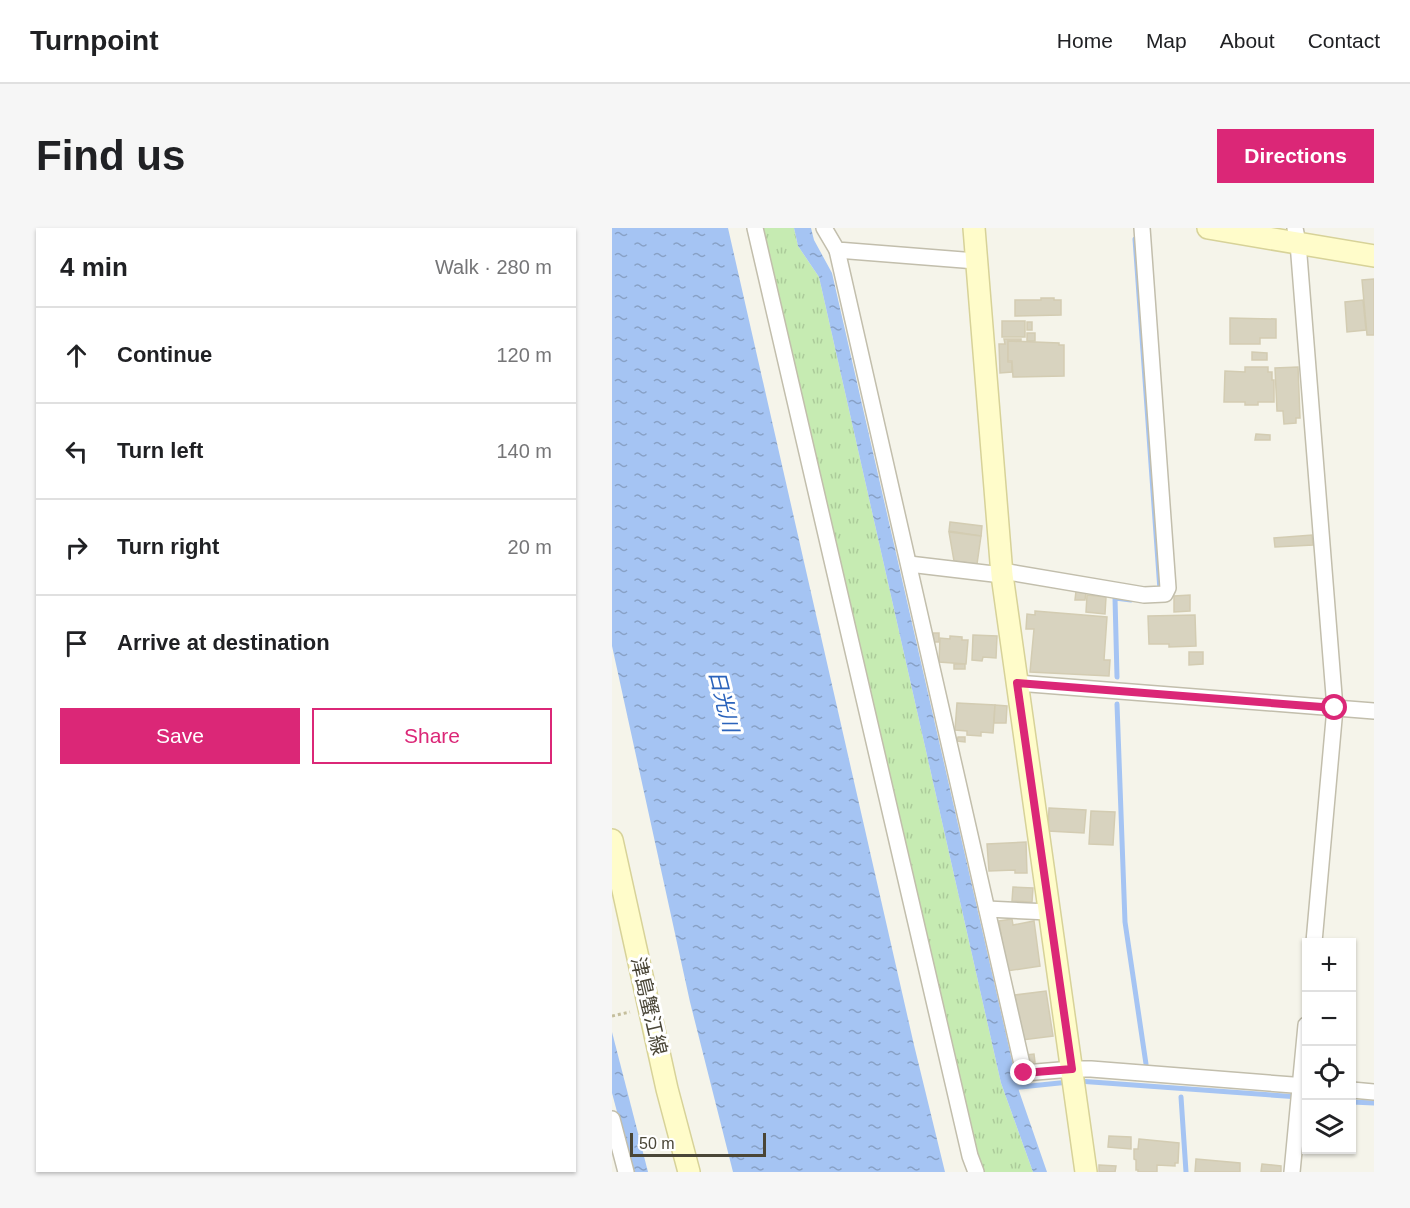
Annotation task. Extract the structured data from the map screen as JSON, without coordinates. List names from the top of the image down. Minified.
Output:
{"streets":{"street":["津島蟹江線"]},"water":["日光川"],"scale_bar":"50 m","page":{"header":"Turnpoint","nav":["Home","Map","About","Contact"],"buttons":["Directions",["Save","Share"]],"title":"Find us","heading":["4 min","Walk · 280 m"],"list":[["Continue","120 m"],["Turn left","140 m"],["Turn right","20 m"],"Arrive at destination"],"map_buttons":["+","−"],"scale":"50 m"}}
